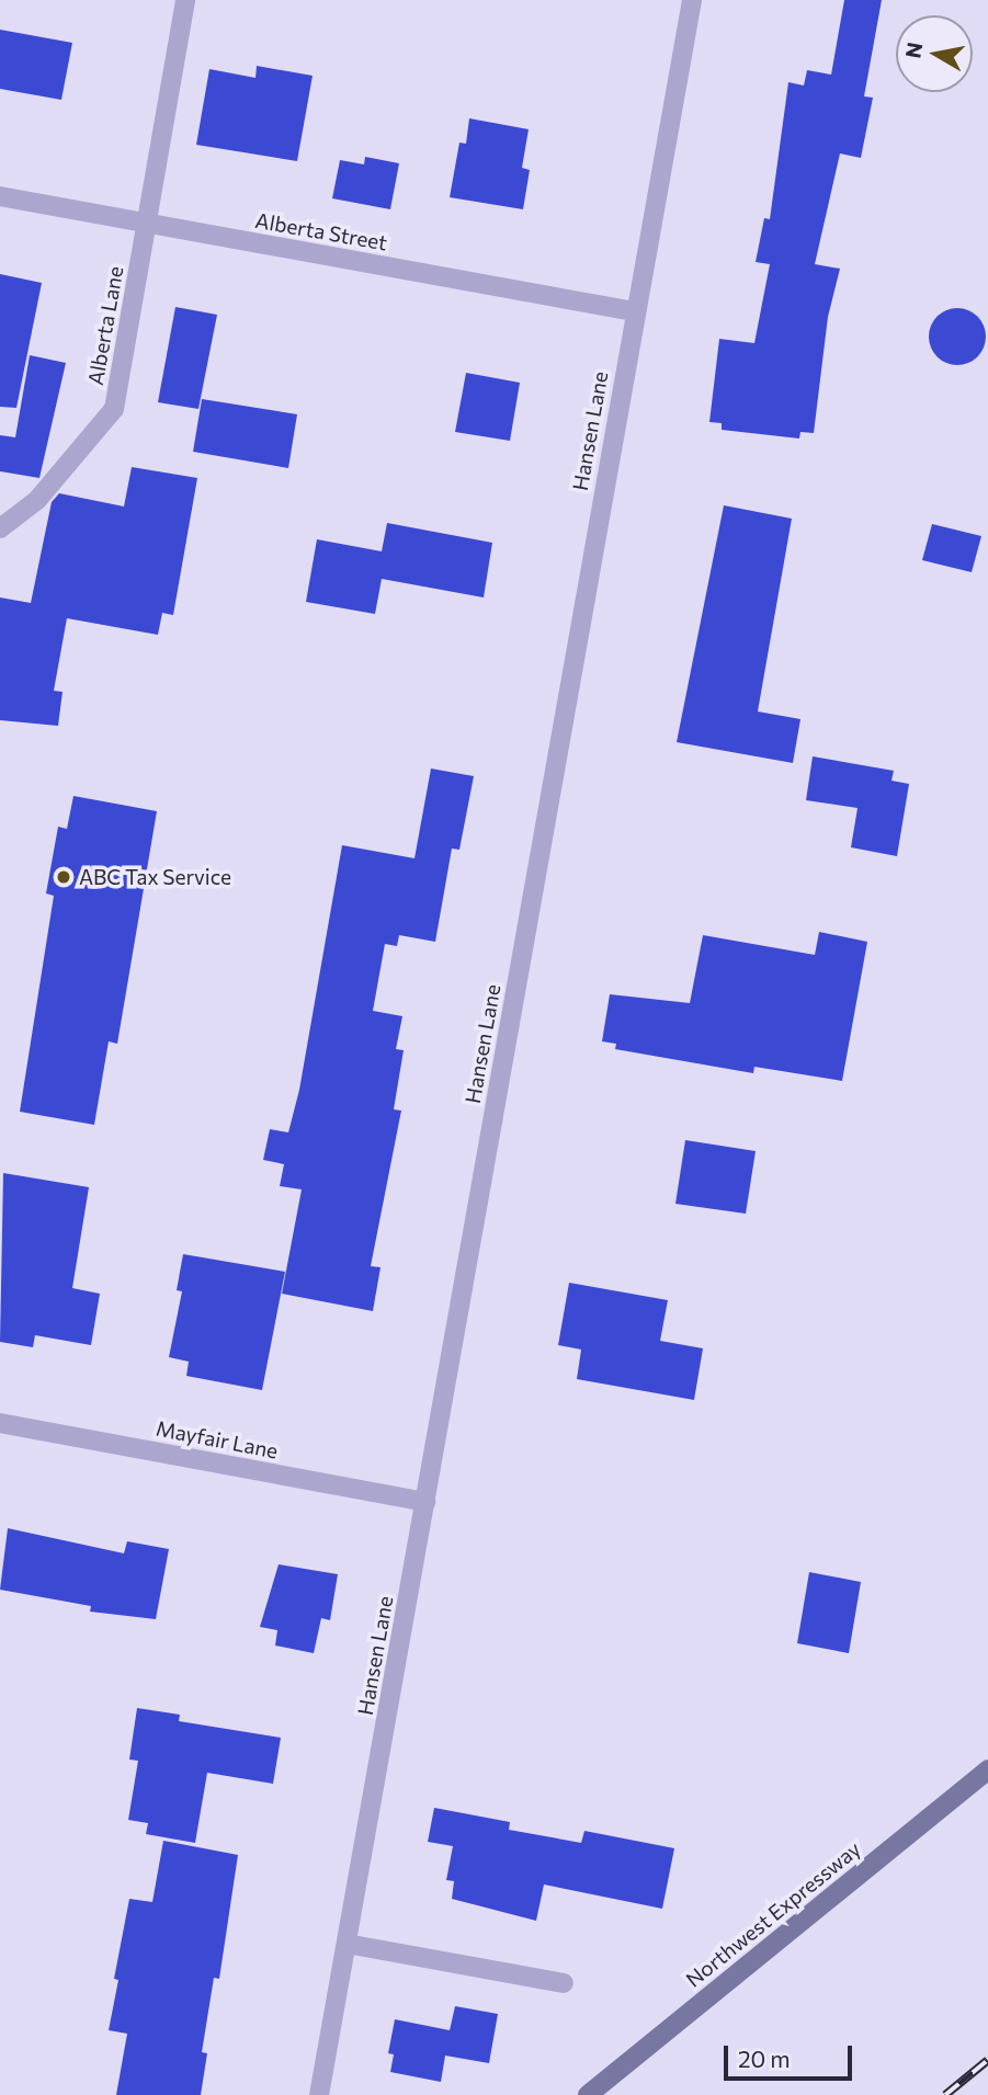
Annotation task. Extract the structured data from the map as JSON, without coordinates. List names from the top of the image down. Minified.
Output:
{"streets":{"main road":["Northwest Expressway"],"street":["Alberta Street","Alberta Lane","Hansen Lane","Mayfair Lane"]},"crossings":[["Alberta Street","Alberta Lane"],["Alberta Street","Hansen Lane"],["Hansen Lane","Mayfair Lane"]],"places":["ABC Tax Service"],"scale_bar":"20 m","north":"left"}
